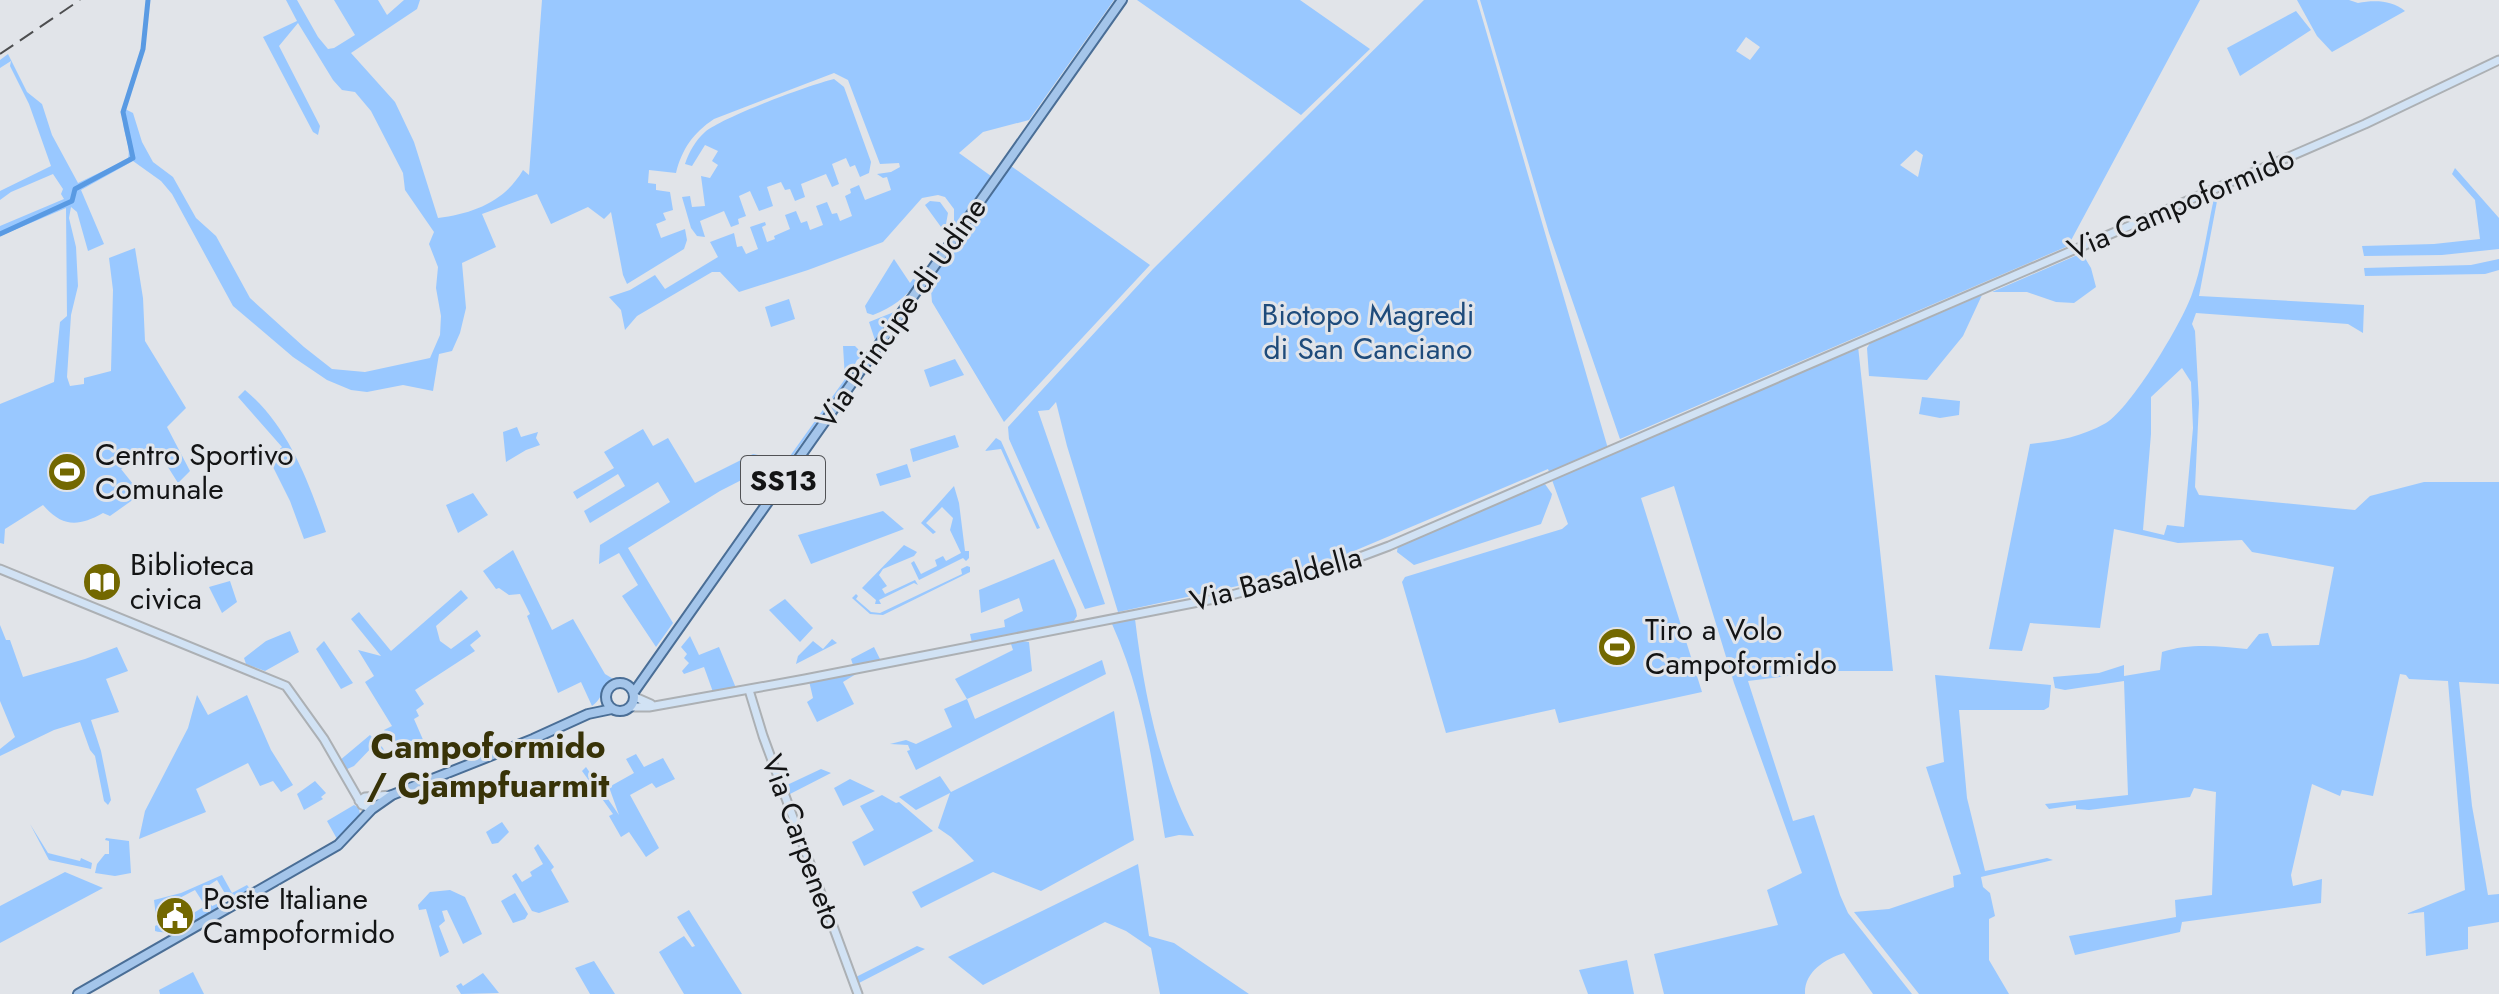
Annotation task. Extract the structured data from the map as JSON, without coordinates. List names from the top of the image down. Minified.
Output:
{"streets":{"main road":["Via Campoformido","Via Principe di Udine","SS13","Via Basaldella","Via Carpeneto"]},"crossings":[["Via Campoformido","Via Basaldella"],["Via Principe di Udine","SS13"],["Via Principe di Udine","Via Basaldella"],["SS13","Via Basaldella"],["Via Basaldella","Via Carpeneto"]],"districts":["Campoformido / Cjampfuarmit"],"parks":["Biotopo Magredi di San Canciano"],"places":{"sports":["Centro Sportivo Comunale","Tiro a Volo Campoformido"],"library":["Biblioteca civica"],"public building":["Poste Italiane Campoformido"]}}
